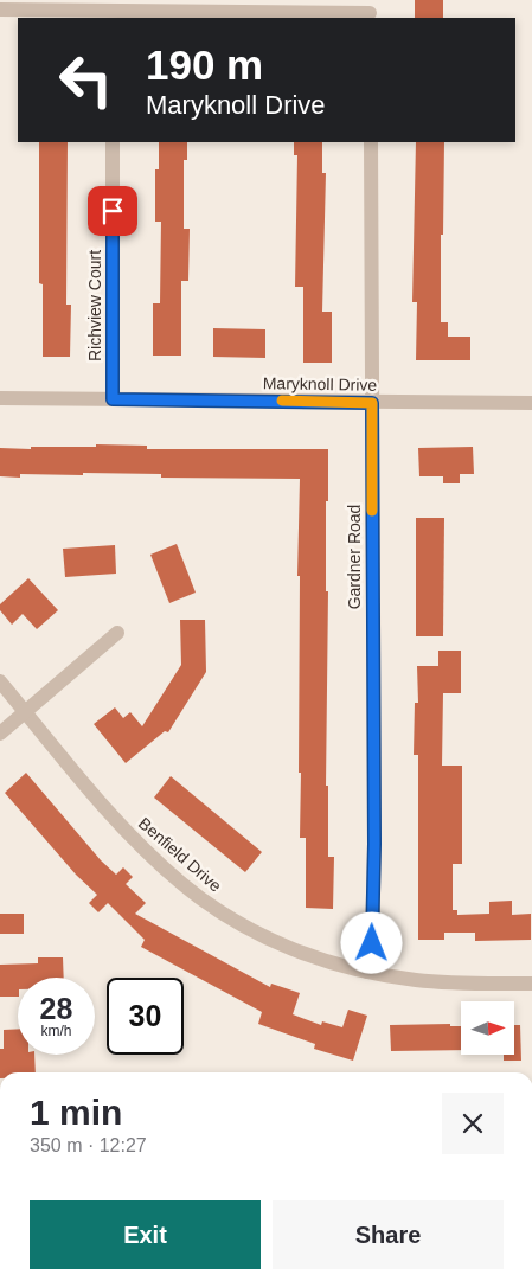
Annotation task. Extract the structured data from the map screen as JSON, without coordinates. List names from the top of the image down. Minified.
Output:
{"streets":{"street":["Richview Court","Maryknoll Drive","Gardner Road","Benfield Drive"]},"crossings":[["Richview Court","Maryknoll Drive"],["Maryknoll Drive","Gardner Road"],["Gardner Road","Benfield Drive"]],"north":"right","page":{"turn":["190 m","Maryknoll Drive"],"speed":"28 km/h","limit":"30","heading":["1 min","350 m · 12:27"],"buttons":["Exit","Share"]}}
